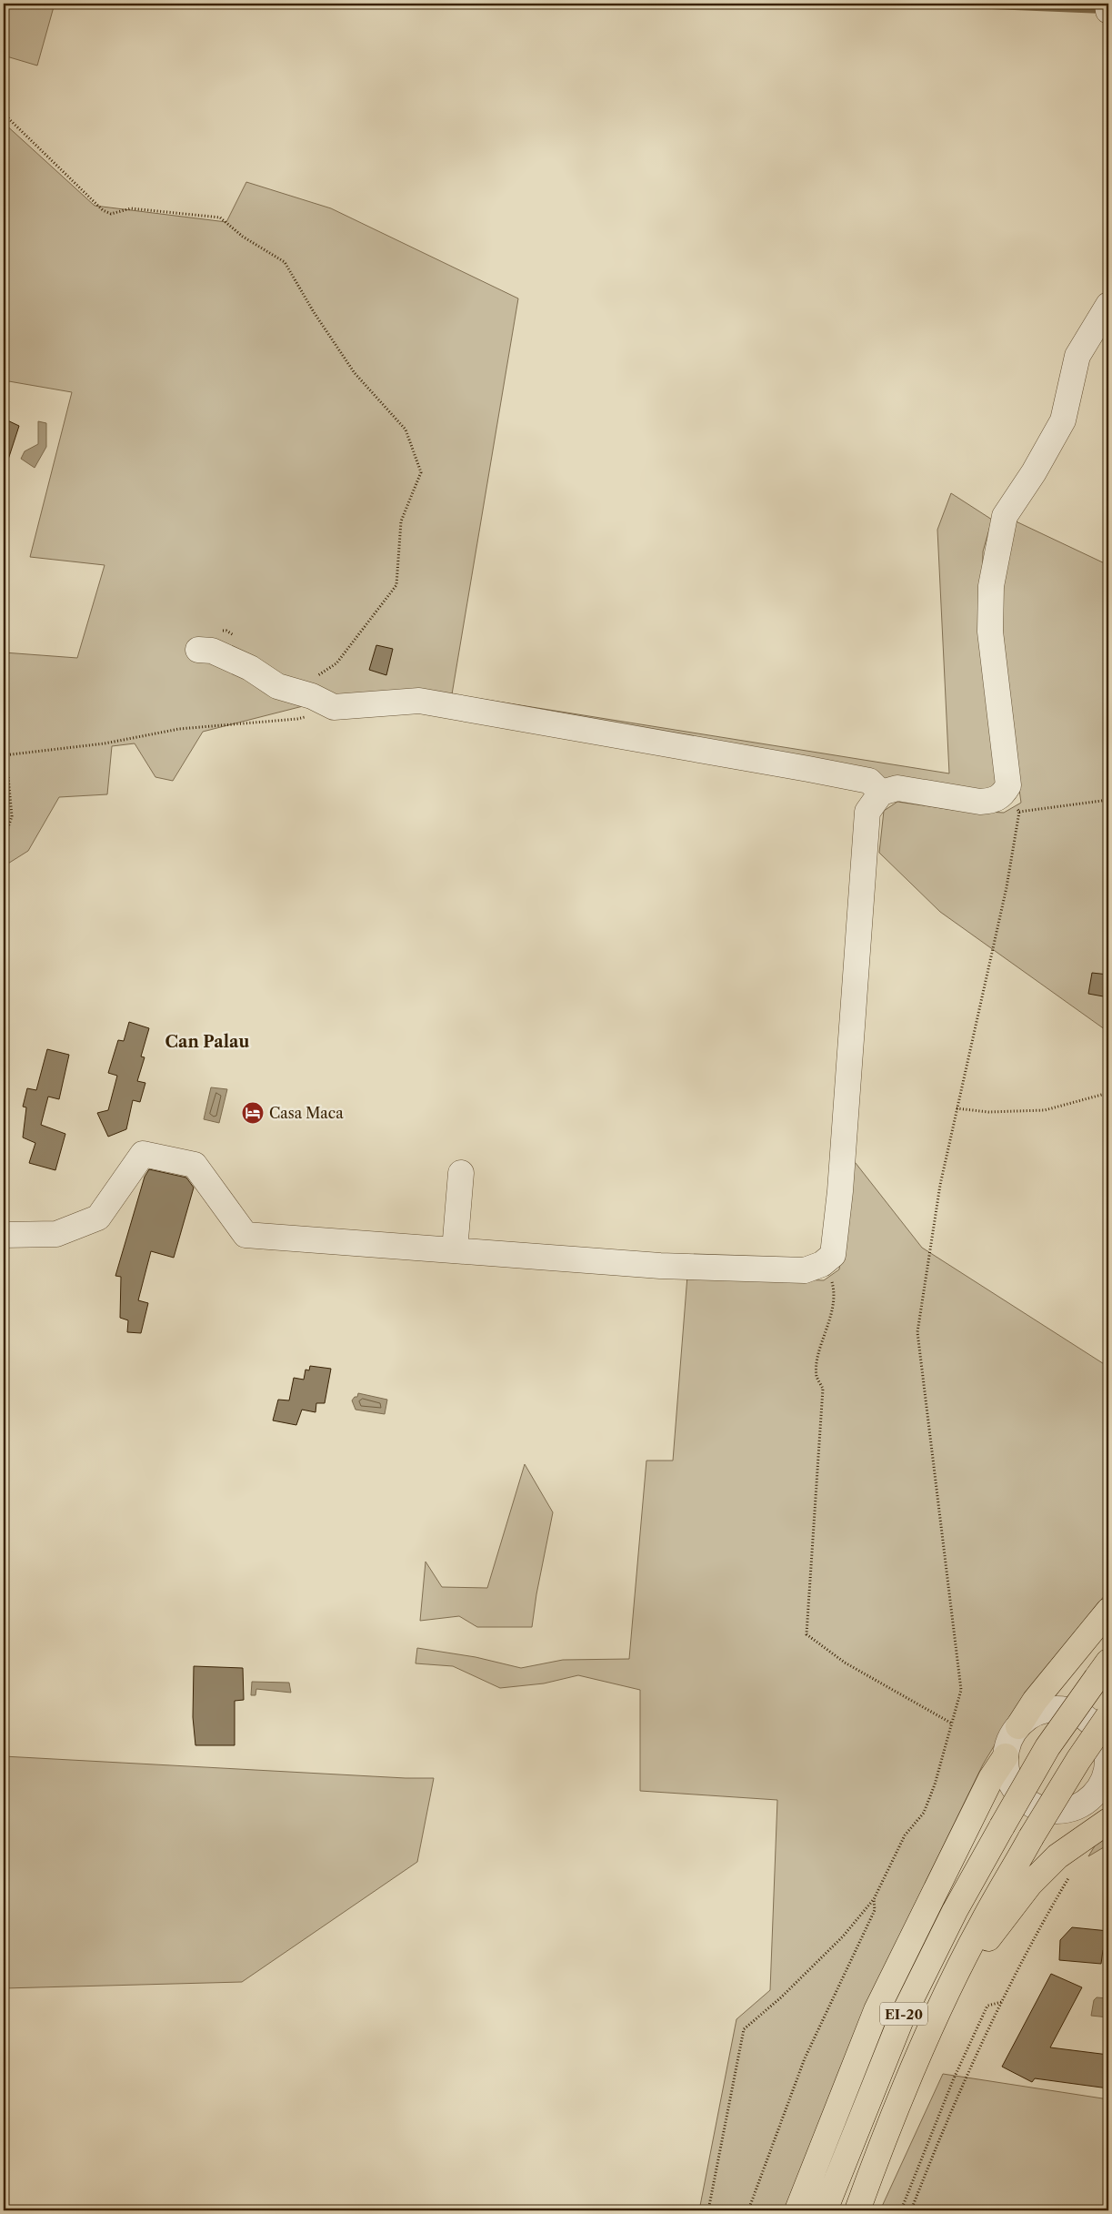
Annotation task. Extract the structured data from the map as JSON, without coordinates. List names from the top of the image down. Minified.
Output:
{"streets":{"highway":["EI-20"]},"districts":["Can Palau"],"places":{"hotel":["Casa Maca"]}}
